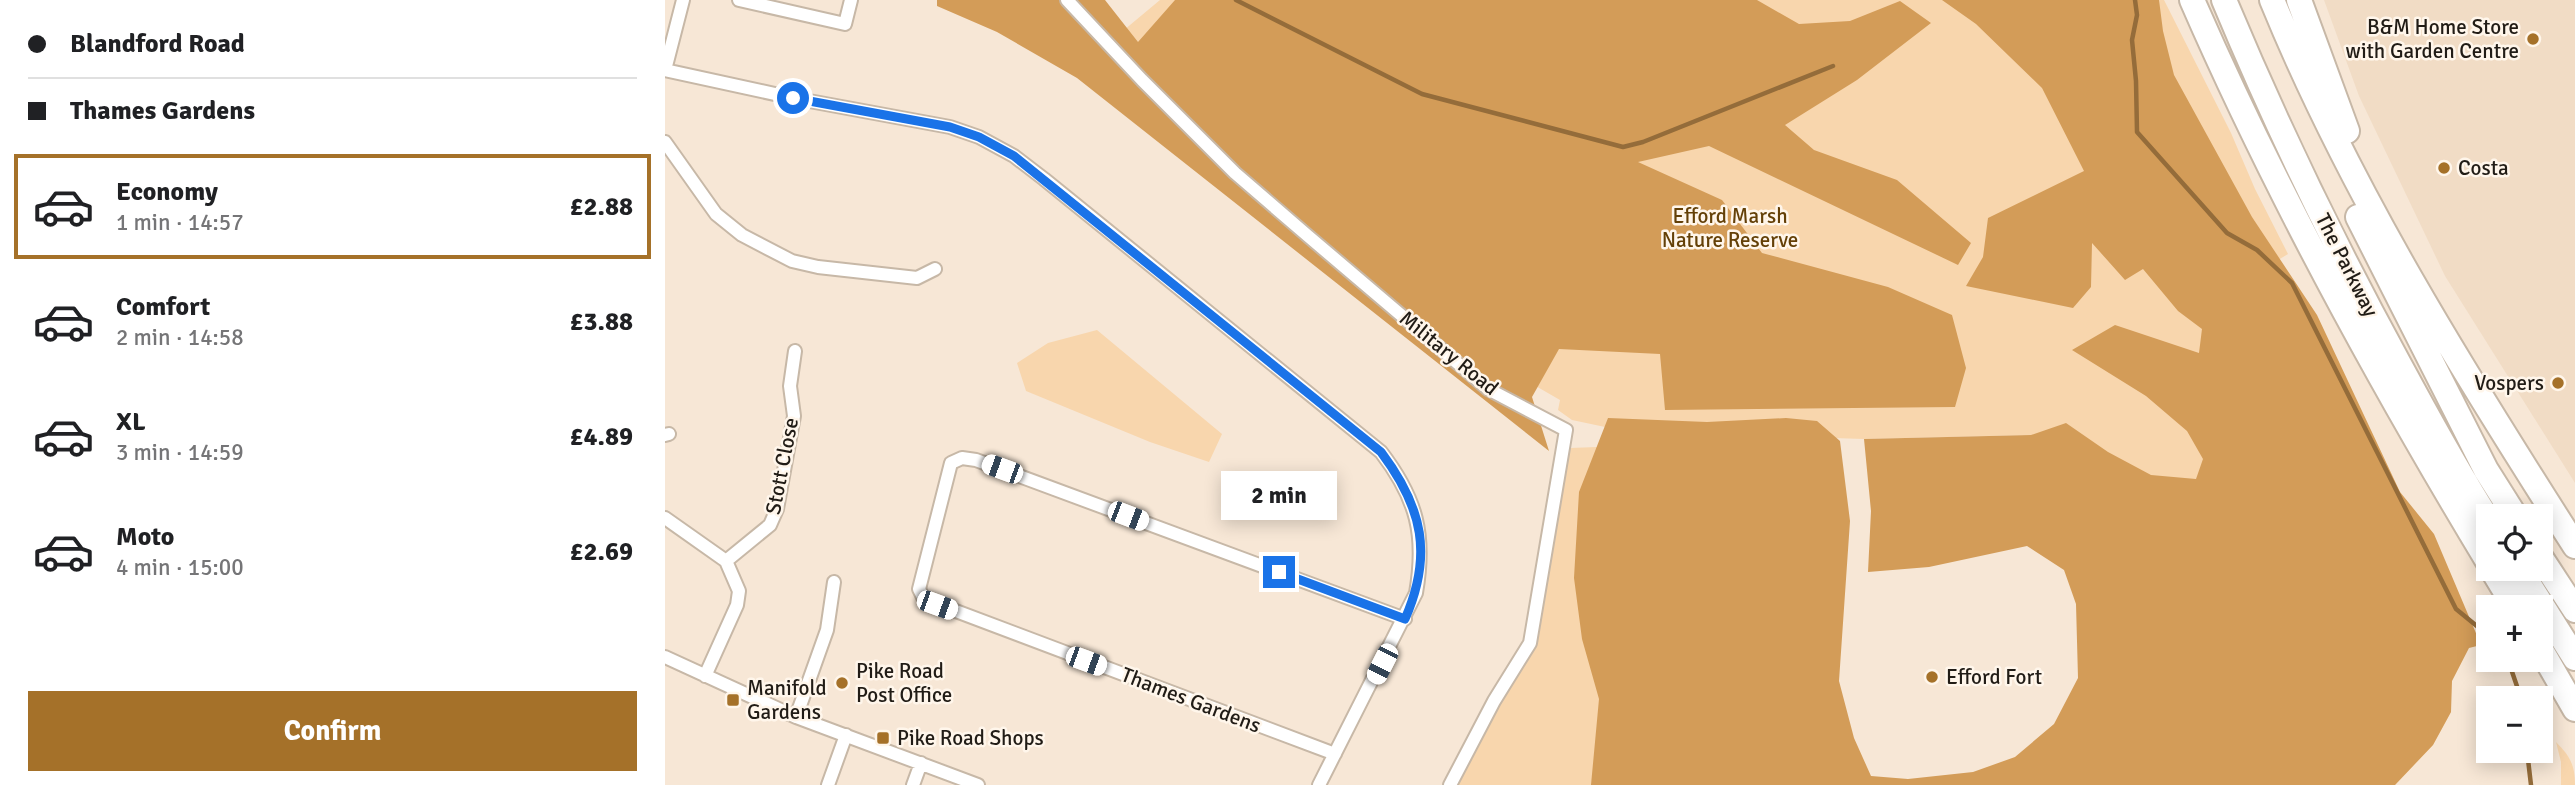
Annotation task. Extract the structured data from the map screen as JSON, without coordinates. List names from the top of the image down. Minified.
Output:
{"streets":{"highway":["The Parkway"],"street":["Military Road","Stott Close","Thames Gardens"]},"parks":["Efford Marsh Nature Reserve"],"places":{"other":["B&M Home Store with Garden Centre","Costa","Vospers","Efford Fort","Pike Road Post Office"],"transit":["Manifold Gardens","Pike Road Shops"]},"page":{"banner":["Blandford Road","Thames Gardens"],"list":[{"name":"Economy","note":"1 min · 14:57","value":"£2.88"},{"name":"Comfort","note":"2 min · 14:58","value":"£3.88"},{"name":"XL","note":"3 min · 14:59","value":"£4.89"},{"name":"Moto","note":"4 min · 15:00","value":"£2.69"}],"bubble":"2 min","map_buttons":["+","−"],"buttons":"Confirm"}}
